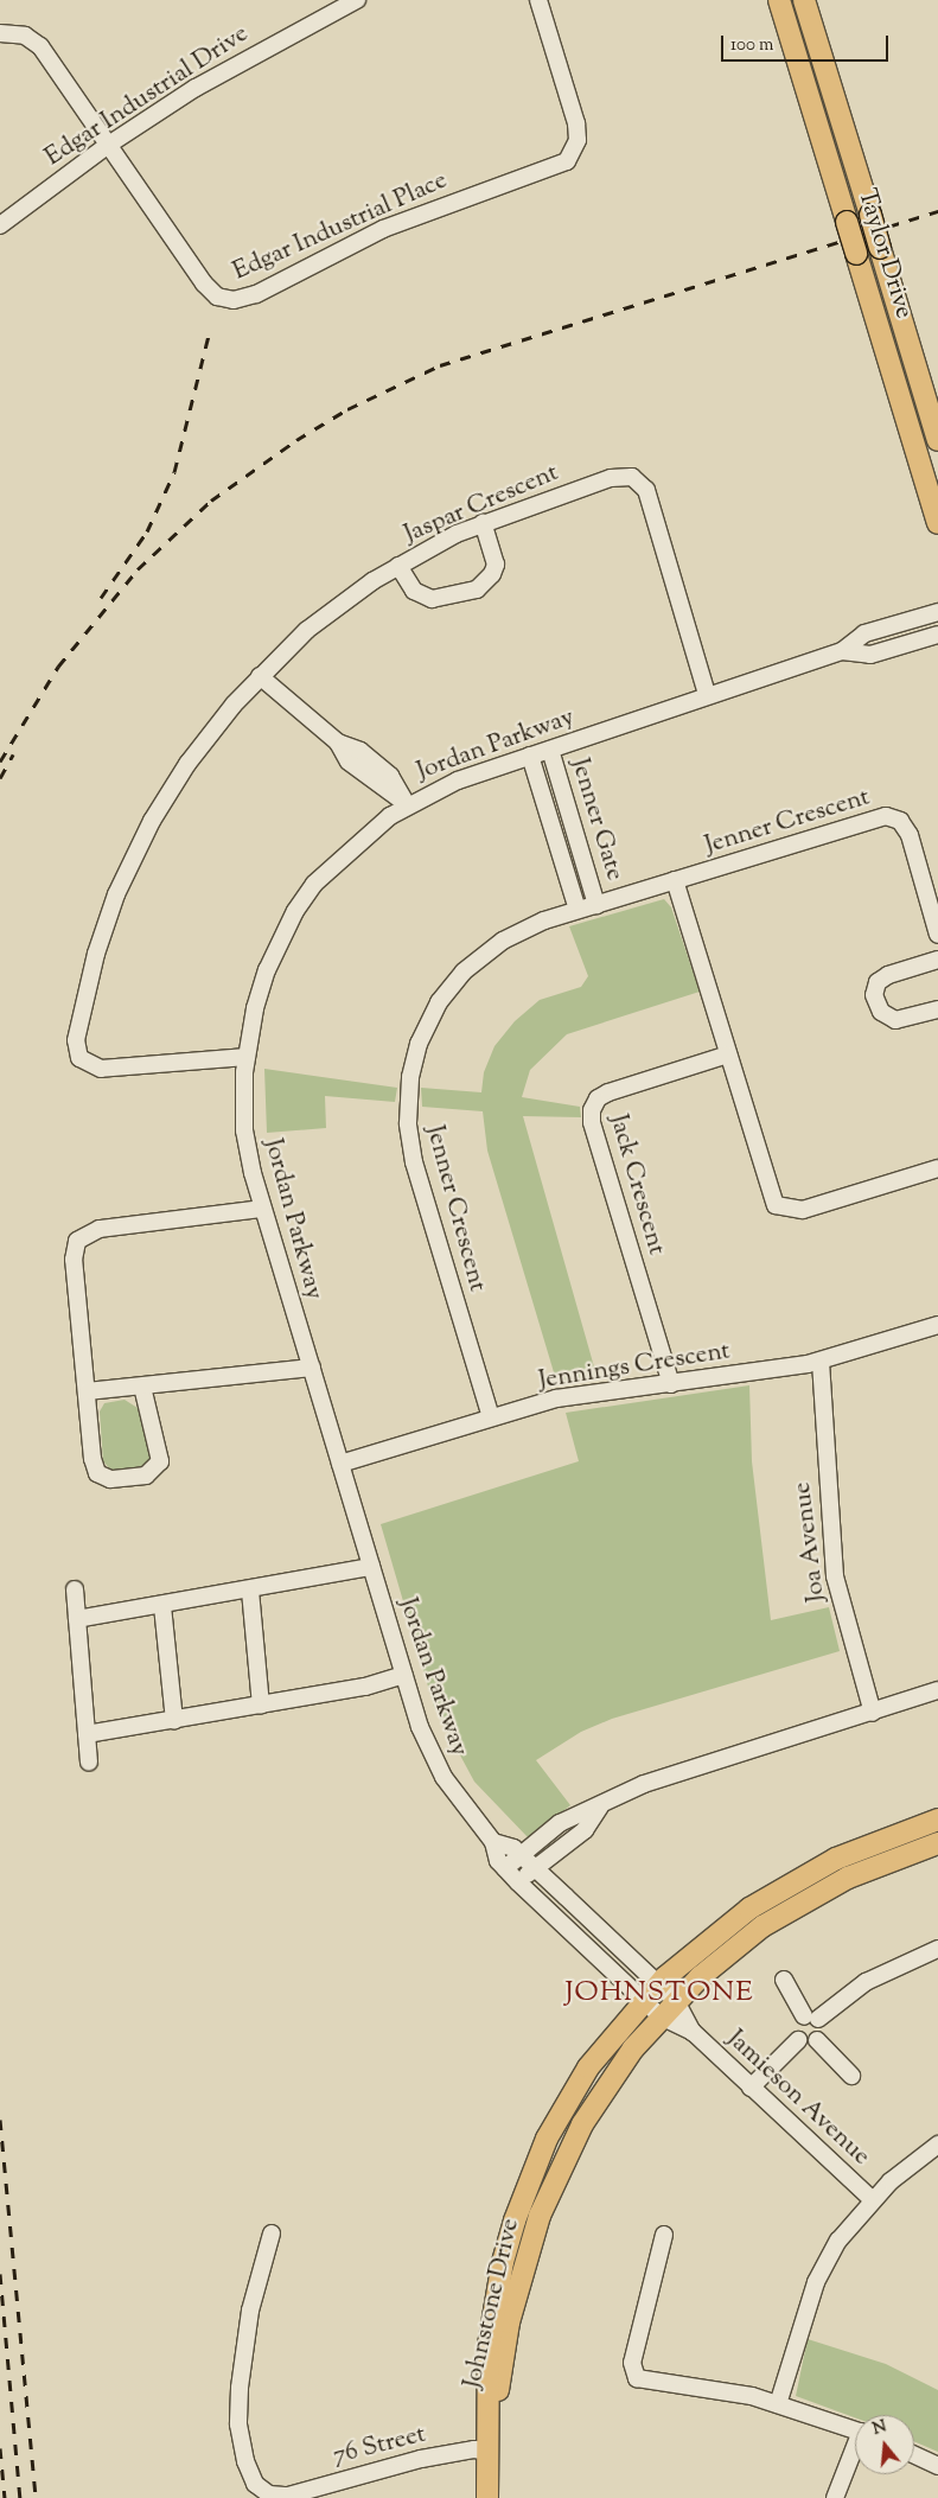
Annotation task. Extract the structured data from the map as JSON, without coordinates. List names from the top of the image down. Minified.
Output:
{"streets":{"main road":["Taylor Drive","Johnstone Drive"],"street":["Edgar Industrial Drive","Edgar Industrial Place","Jaspar Crescent","Jordan Parkway","Jenner Gate","Jenner Crescent","Jack Crescent","Jennings Crescent","Joa Avenue","Jamieson Avenue","76 Street"]},"crossings":[["Edgar Industrial Drive","Edgar Industrial Place"],["Jaspar Crescent","Jordan Parkway"],["Jordan Parkway","Jenner Gate"],["Jordan Parkway","Jennings Crescent"],["Jordan Parkway","Jamieson Avenue"],["Jordan Parkway","Johnstone Drive"],["Jenner Gate","Jenner Crescent"],["Jenner Crescent","Jennings Crescent"],["Jack Crescent","Jennings Crescent"],["Jennings Crescent","Joa Avenue"],["Jamieson Avenue","Johnstone Drive"],["Johnstone Drive","76 Street"]],"districts":["JOHNSTONE"],"scale_bar":"100 m","north":"top"}
